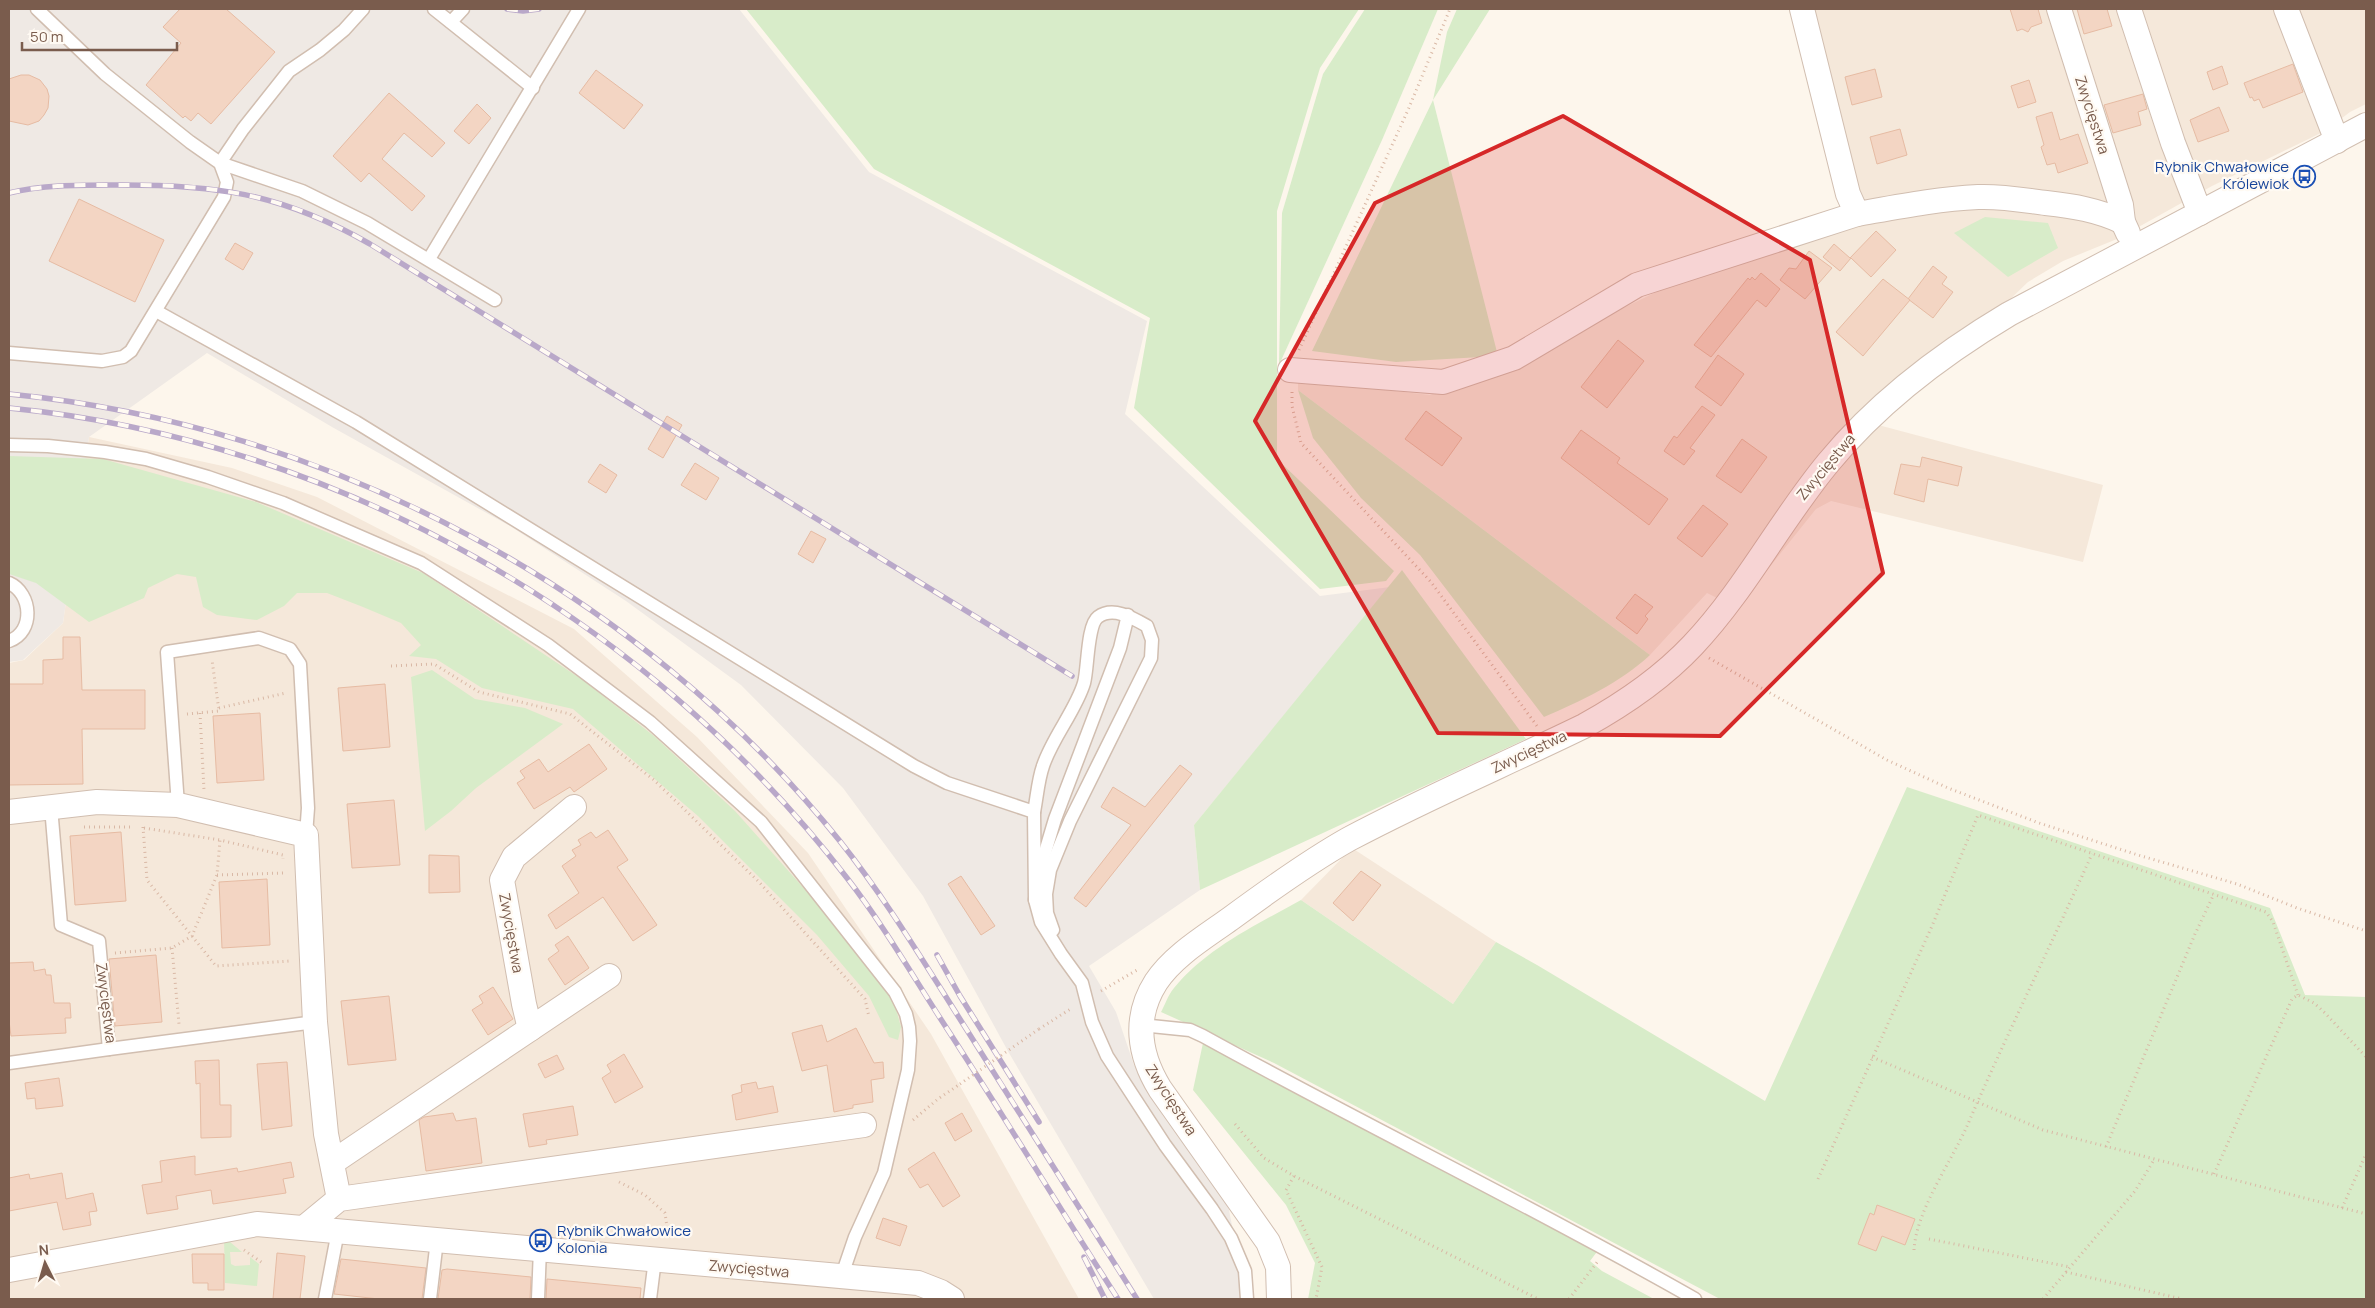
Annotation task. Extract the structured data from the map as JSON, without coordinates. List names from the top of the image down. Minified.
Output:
{"streets":{"street":["Zwycięstwa"]},"places":{"bus stop":["Rybnik Chwałowice Królewiok","Rybnik Chwałowice Kolonia"]},"scale_bar":"50 m","north":"top"}
